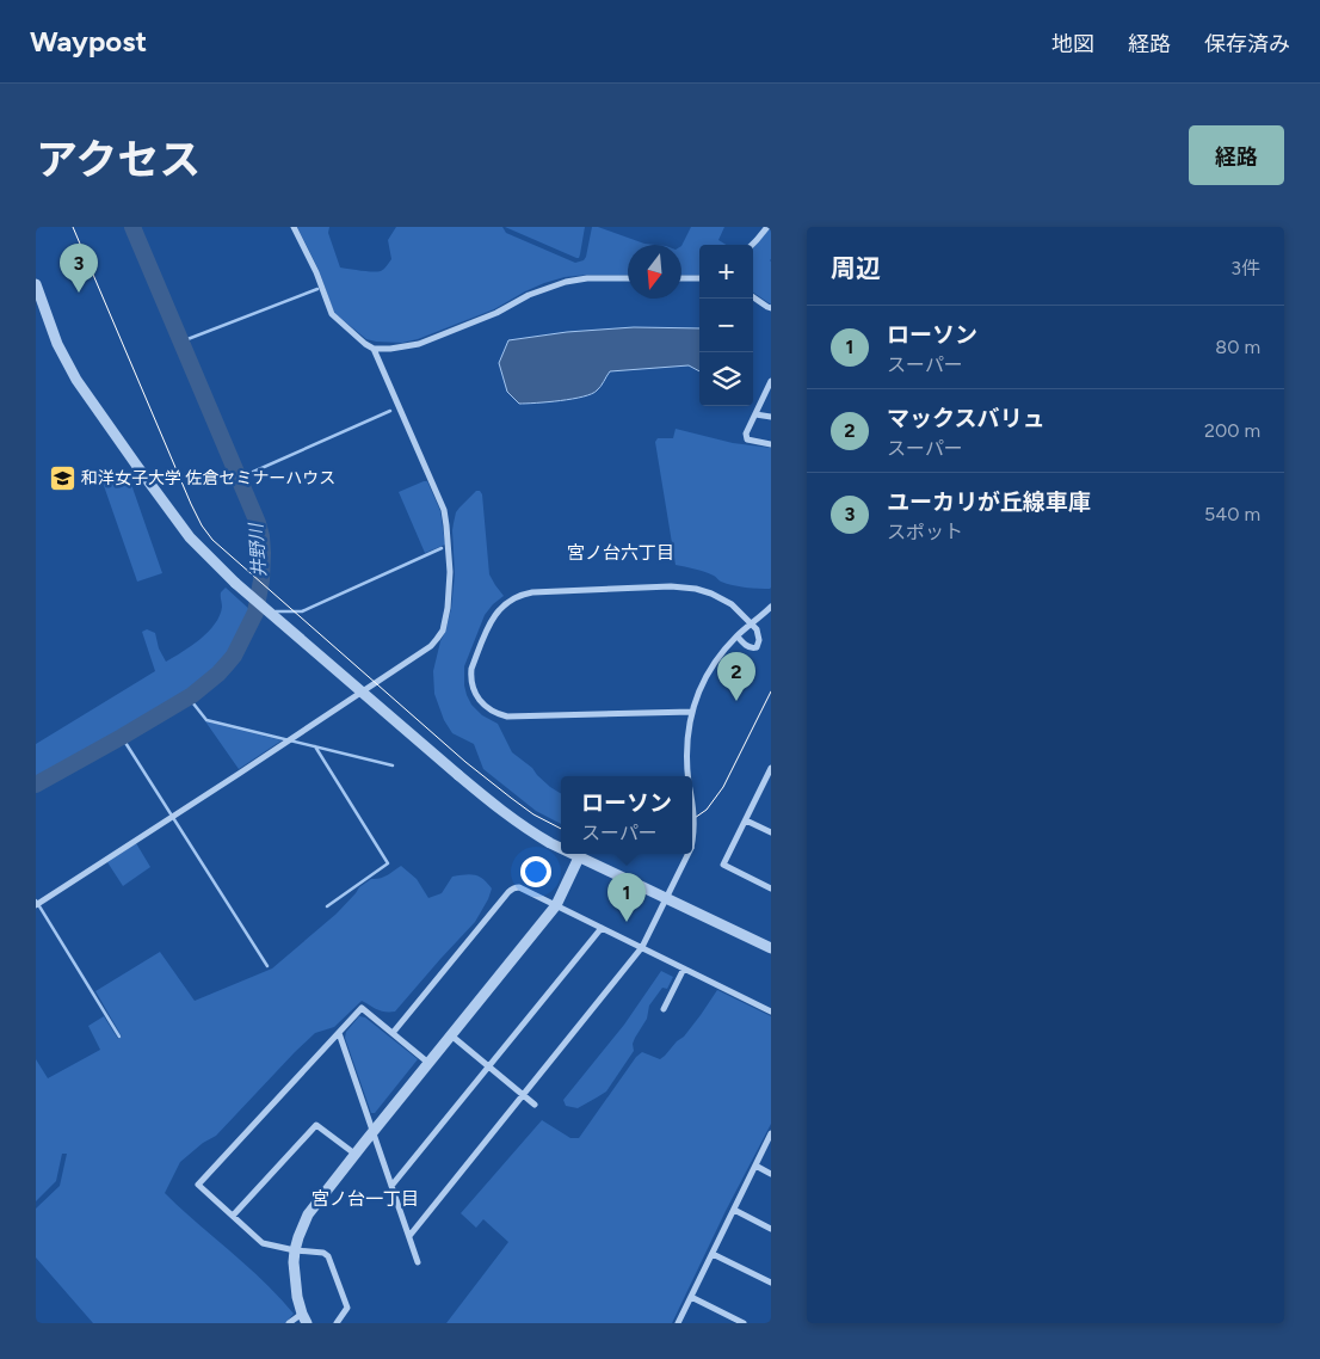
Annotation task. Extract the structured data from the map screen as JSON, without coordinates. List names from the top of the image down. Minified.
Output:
{"districts":["宮ノ台六丁目","宮ノ台一丁目"],"water":["井野川"],"places":{"school or university":["和洋女子大学 佐倉セミナーハウス"]},"north":"bottom","page":{"header":"Waypost","nav":["地図","経路","保存済み"],"title":"アクセス","buttons":"経路","heading":["周辺","3件"],"pins":["3","2","1"],"map_buttons":["+","−"],"list":[{"mark":"1","name":"ローソン","note":"スーパー","value":"80 m"},{"mark":"2","name":"マックスバリュ","note":"スーパー","value":"200 m"},{"mark":"3","name":"ユーカリが丘線車庫","note":"スポット","value":"540 m"}],"popup":["ローソン","スーパー"]}}
